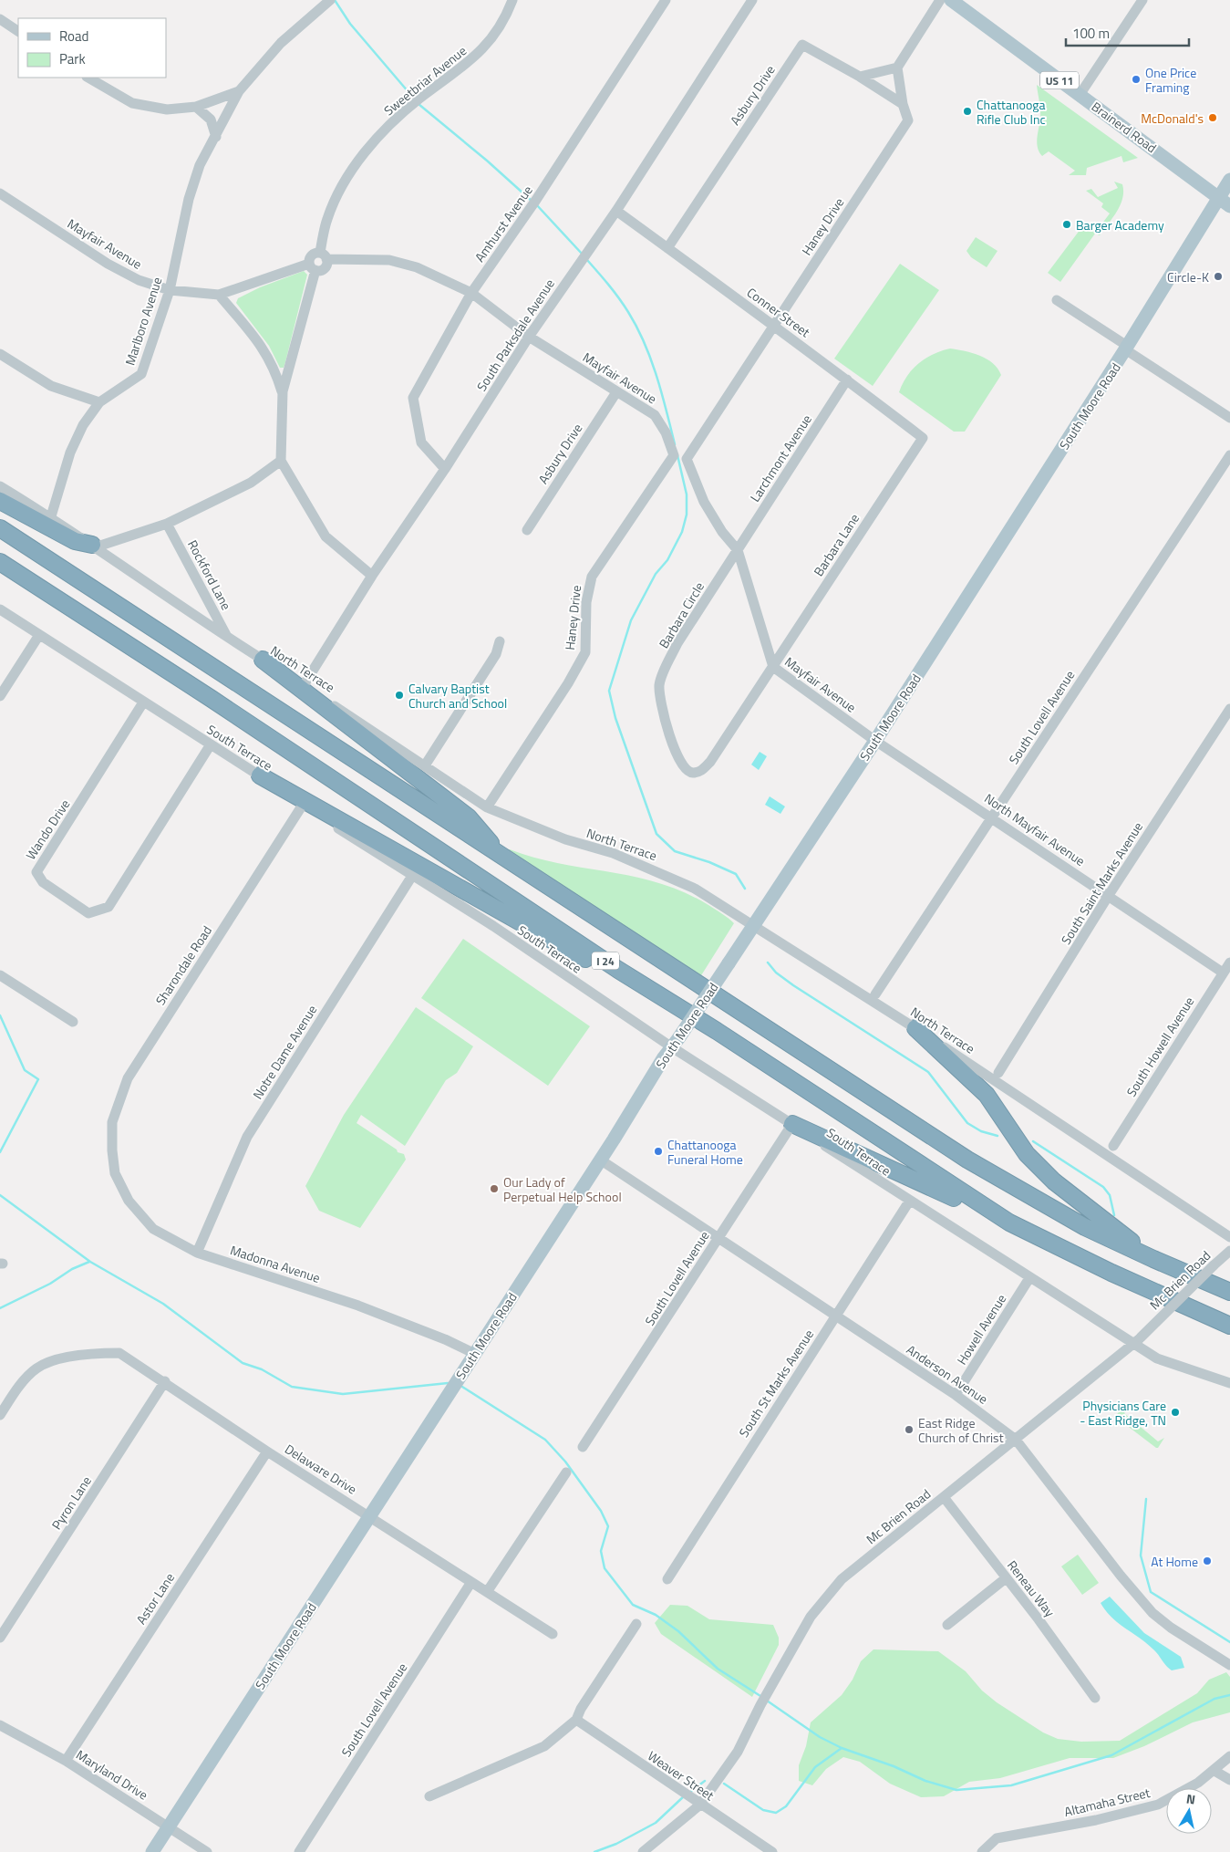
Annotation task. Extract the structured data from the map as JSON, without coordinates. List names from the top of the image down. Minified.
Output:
{"streets":{"highway":["I 24"],"main road":["US 11","Brainerd Road","South Moore Road"],"street":["Sweetbriar Avenue","Asbury Drive","Amhurst Avenue","Haney Drive","Mayfair Avenue","Conner Street","Marlboro Avenue","South Parksdale Avenue","Larchmont Avenue","Barbara Lane","Rockford Lane","Barbara Circle","North Terrace","South Lovell Avenue","South Terrace","Wando Drive","North Mayfair Avenue","South Saint Marks Avenue","Sharondale Road","South Howell Avenue","Notre Dame Avenue","Madonna Avenue","Mc Brien Road","Howell Avenue","Anderson Avenue","South St Marks Avenue","Delaware Drive","Pyron Lane","Reneau Way","Astor Lane","Maryland Drive","Weaver Street","Altamaha Street"]},"crossings":[["Sweetbriar Avenue","Mayfair Avenue"],["Asbury Drive","Mayfair Avenue"],["Asbury Drive","Conner Street"],["Brainerd Road","South Moore Road"],["Amhurst Avenue","Mayfair Avenue"],["Amhurst Avenue","South Parksdale Avenue"],["Haney Drive","Mayfair Avenue"],["Haney Drive","Conner Street"],["Haney Drive","North Terrace"],["Mayfair Avenue","Marlboro Avenue"],["Mayfair Avenue","South Parksdale Avenue"],["Mayfair Avenue","South Moore Road"],["Mayfair Avenue","Larchmont Avenue"],["Mayfair Avenue","Barbara Lane"],["Mayfair Avenue","Barbara Circle"],["Mayfair Avenue","North Mayfair Avenue"],["Conner Street","South Parksdale Avenue"],["Conner Street","Larchmont Avenue"],["Conner Street","Barbara Lane"],["Marlboro Avenue","North Terrace"],["South Parksdale Avenue","North Terrace"],["South Moore Road","North Terrace"],["South Moore Road","South Terrace"],["South Moore Road","North Mayfair Avenue"],["South Moore Road","Madonna Avenue"],["South Moore Road","Anderson Avenue"],["South Moore Road","Delaware Drive"],["South Moore Road","Maryland Drive"],["Larchmont Avenue","Barbara Circle"],["Barbara Lane","Barbara Circle"],["Rockford Lane","North Terrace"],["South Lovell Avenue","South Terrace"],["South Lovell Avenue","North Mayfair Avenue"],["South Lovell Avenue","Anderson Avenue"],["South Lovell Avenue","Delaware Drive"],["South Terrace","Wando Drive"],["South Terrace","Sharondale Road"],["South Terrace","Notre Dame Avenue"],["South Terrace","Mc Brien Road"],["South Terrace","Howell Avenue"],["South Terrace","South St Marks Avenue"],["North Mayfair Avenue","South Saint Marks Avenue"],["North Mayfair Avenue","South Howell Avenue"],["Sharondale Road","Madonna Avenue"],["Notre Dame Avenue","Madonna Avenue"],["Mc Brien Road","Anderson Avenue"],["Mc Brien Road","Reneau Way"],["Mc Brien Road","Weaver Street"],["Howell Avenue","Anderson Avenue"],["Anderson Avenue","South St Marks Avenue"],["Delaware Drive","Pyron Lane"],["Delaware Drive","Astor Lane"],["Astor Lane","Maryland Drive"]],"places":["One Price Framing","Chattanooga Rifle Club Inc","McDonald's","Barger Academy","Circle-K","Calvary Baptist Church and School","Chattanooga Funeral Home","Our Lady of Perpetual Help School","Physicians Care - East Ridge, TN","East Ridge Church of Christ","At Home"],"legend":["Road","Park"],"scale_bar":"100 m","north":"top"}
